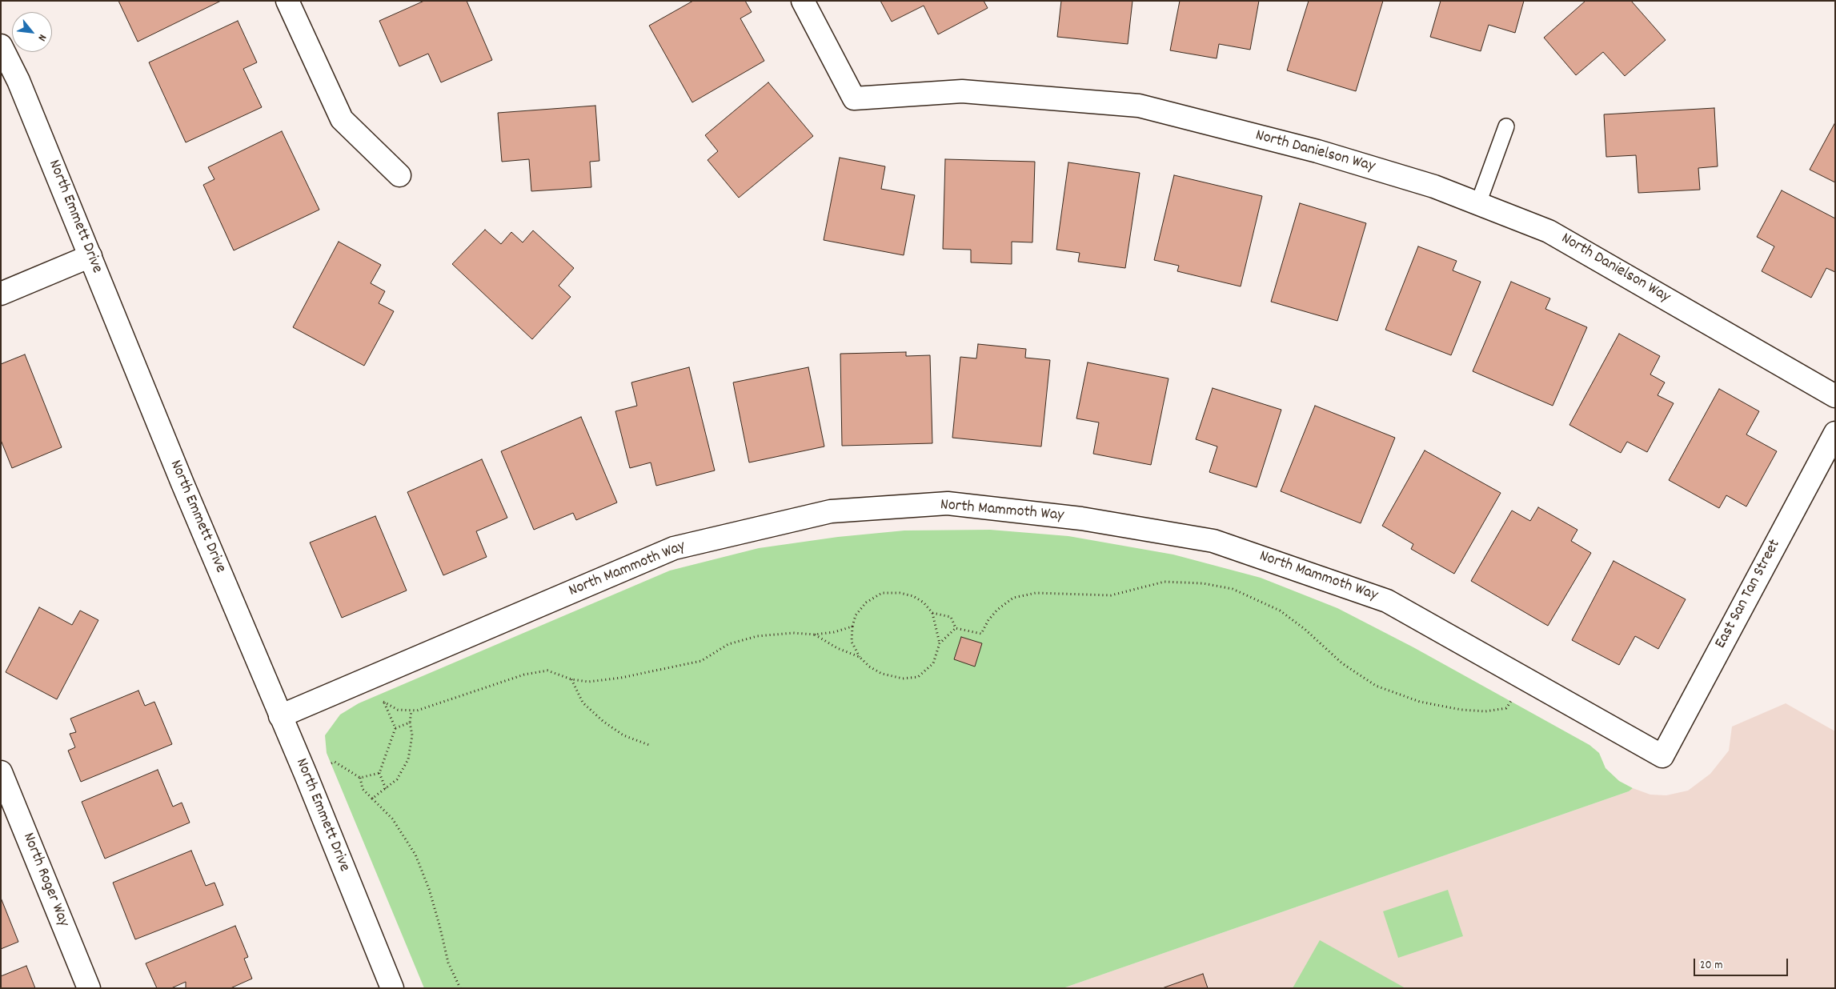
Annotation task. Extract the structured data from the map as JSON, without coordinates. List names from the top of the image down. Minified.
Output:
{"streets":{"street":["North Danielson Way","North Emmett Drive","North Mammoth Way","East San Tan Street","North Roger Way"]},"crossings":[["North Emmett Drive","North Mammoth Way"],["North Mammoth Way","East San Tan Street"]],"scale_bar":"20 m","north":"bottom right"}
